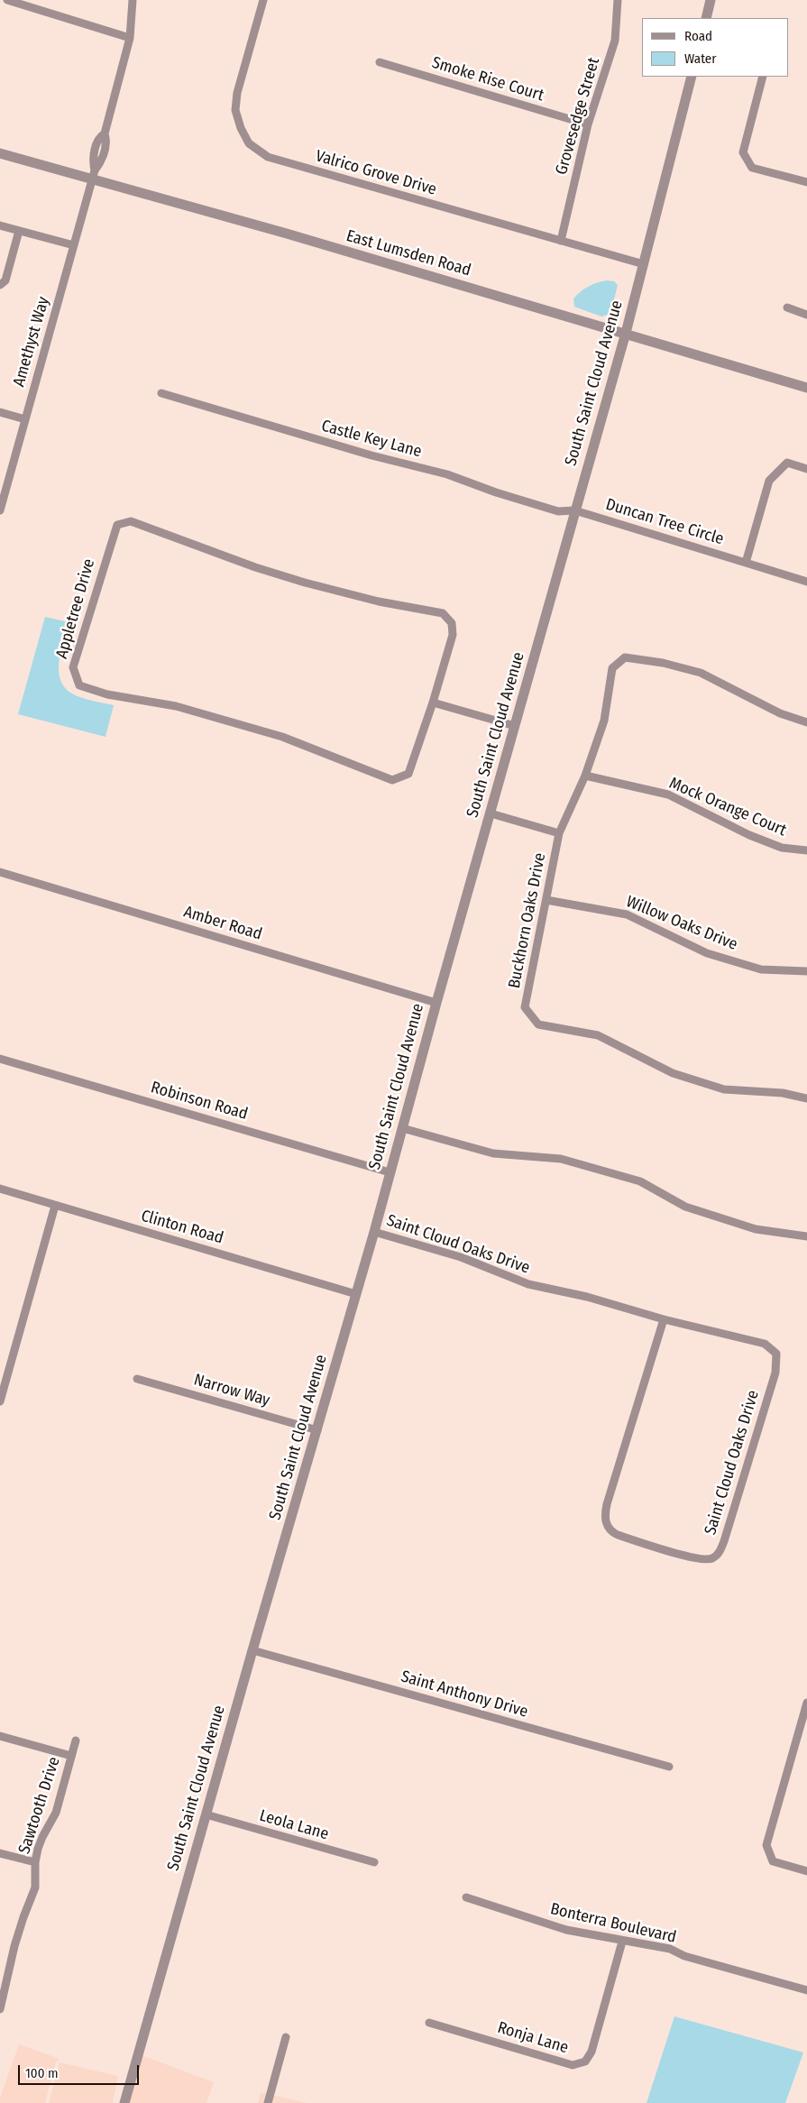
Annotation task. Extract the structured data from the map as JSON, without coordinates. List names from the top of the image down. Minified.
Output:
{"streets":{"street":["Smoke Rise Court","Grovesedge Street","Valrico Grove Drive","East Lumsden Road","Amethyst Way","South Saint Cloud Avenue","Castle Key Lane","Duncan Tree Circle","Appletree Drive","Mock Orange Court","Buckhorn Oaks Drive","Amber Road","Willow Oaks Drive","Robinson Road","Clinton Road","Saint Cloud Oaks Drive","Narrow Way","Saint Anthony Drive","Sawtooth Drive","Leola Lane","Bonterra Boulevard","Ronja Lane"]},"crossings":[["Smoke Rise Court","Grovesedge Street"],["Grovesedge Street","Valrico Grove Drive"],["Valrico Grove Drive","South Saint Cloud Avenue"],["East Lumsden Road","Amethyst Way"],["East Lumsden Road","South Saint Cloud Avenue"],["South Saint Cloud Avenue","Castle Key Lane"],["South Saint Cloud Avenue","Duncan Tree Circle"],["South Saint Cloud Avenue","Buckhorn Oaks Drive"],["South Saint Cloud Avenue","Amber Road"],["South Saint Cloud Avenue","Robinson Road"],["South Saint Cloud Avenue","Clinton Road"],["South Saint Cloud Avenue","Saint Cloud Oaks Drive"],["South Saint Cloud Avenue","Narrow Way"],["South Saint Cloud Avenue","Saint Anthony Drive"],["South Saint Cloud Avenue","Leola Lane"],["Castle Key Lane","Duncan Tree Circle"],["Mock Orange Court","Buckhorn Oaks Drive"],["Buckhorn Oaks Drive","Willow Oaks Drive"],["Bonterra Boulevard","Ronja Lane"]],"legend":["Road","Water"],"scale_bar":"100 m"}
